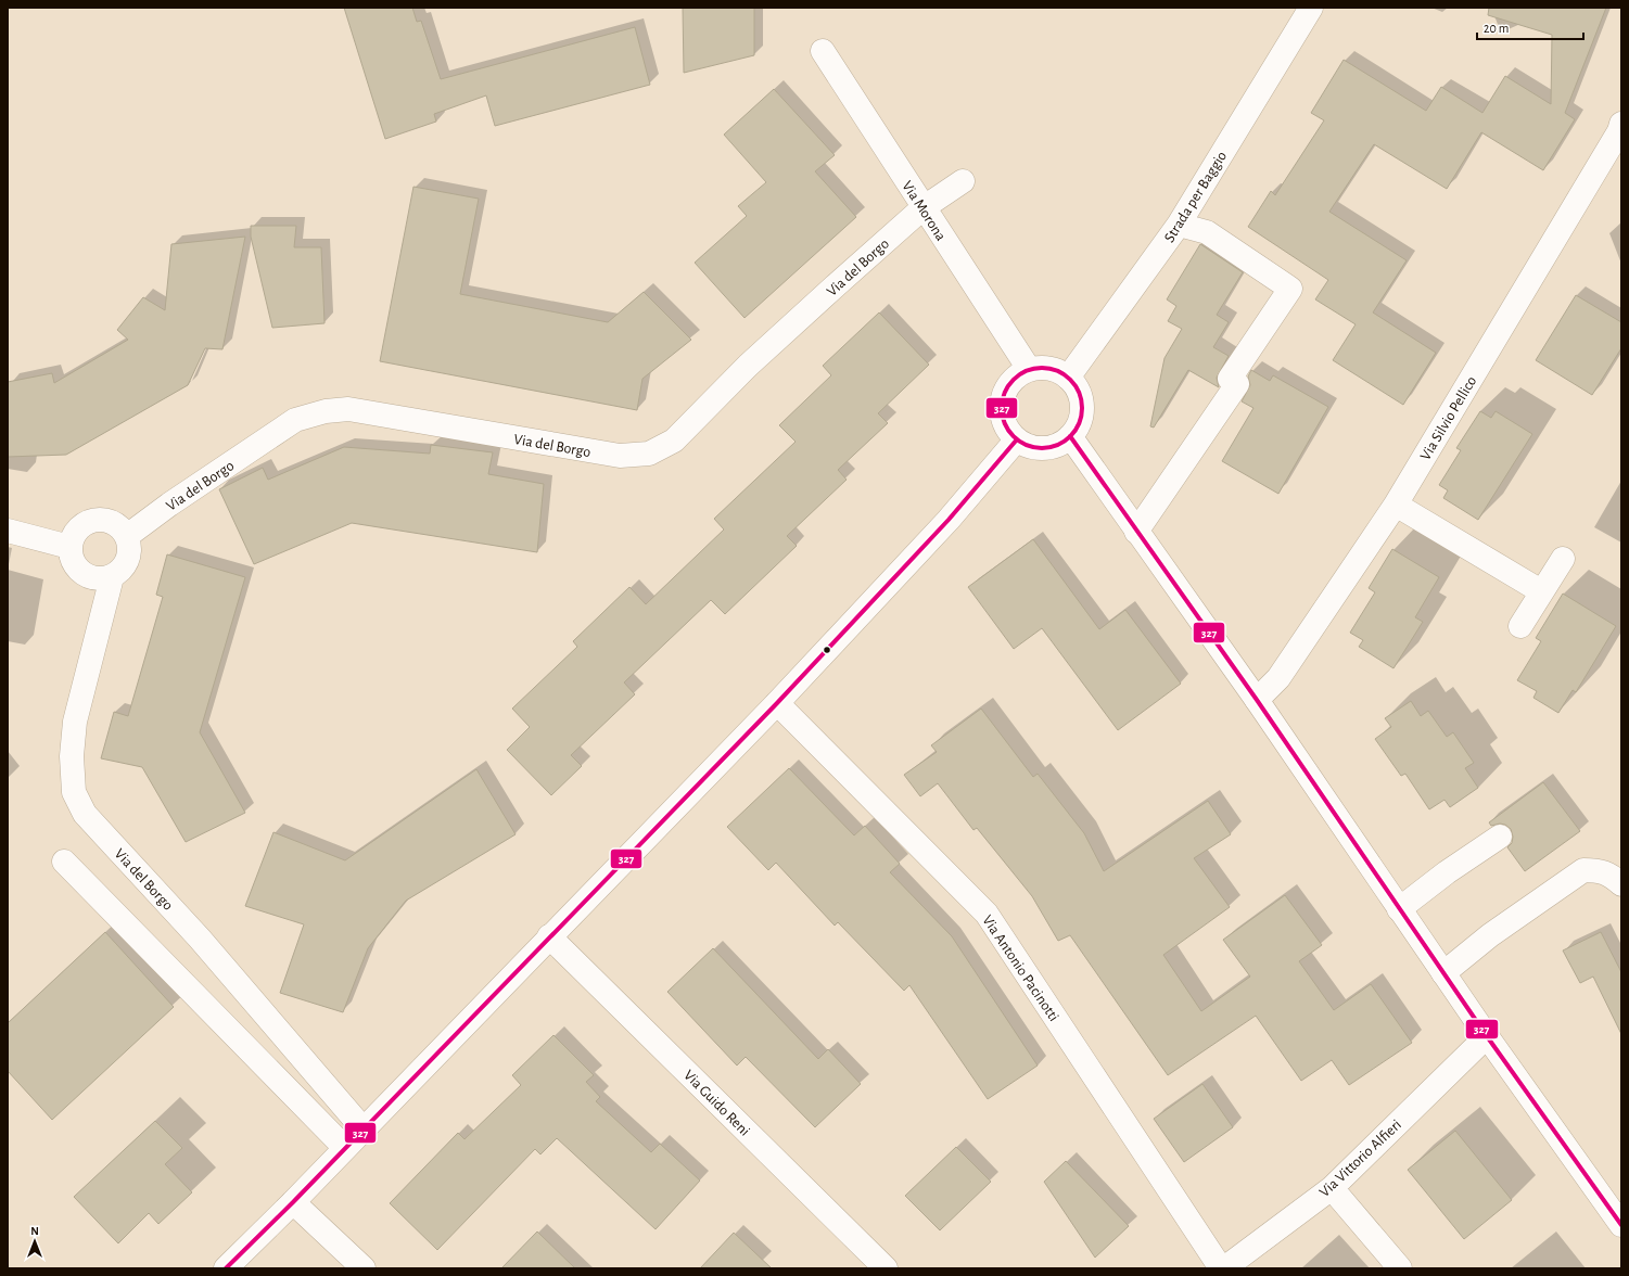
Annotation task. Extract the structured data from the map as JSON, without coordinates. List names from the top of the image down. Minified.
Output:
{"streets":{"street":["Strada per Baggio","Via Morona","Via del Borgo","Via Silvio Pellico","Via Antonio Pacinotti","Via Guido Reni","Via Vittorio Alfieri"]},"crossings":[["Strada per Baggio","Via Morona"],["Via Morona","Via del Borgo"],["Via Antonio Pacinotti","Via Vittorio Alfieri"]],"lines":["transit line 327"],"scale_bar":"20 m","north":"top"}
